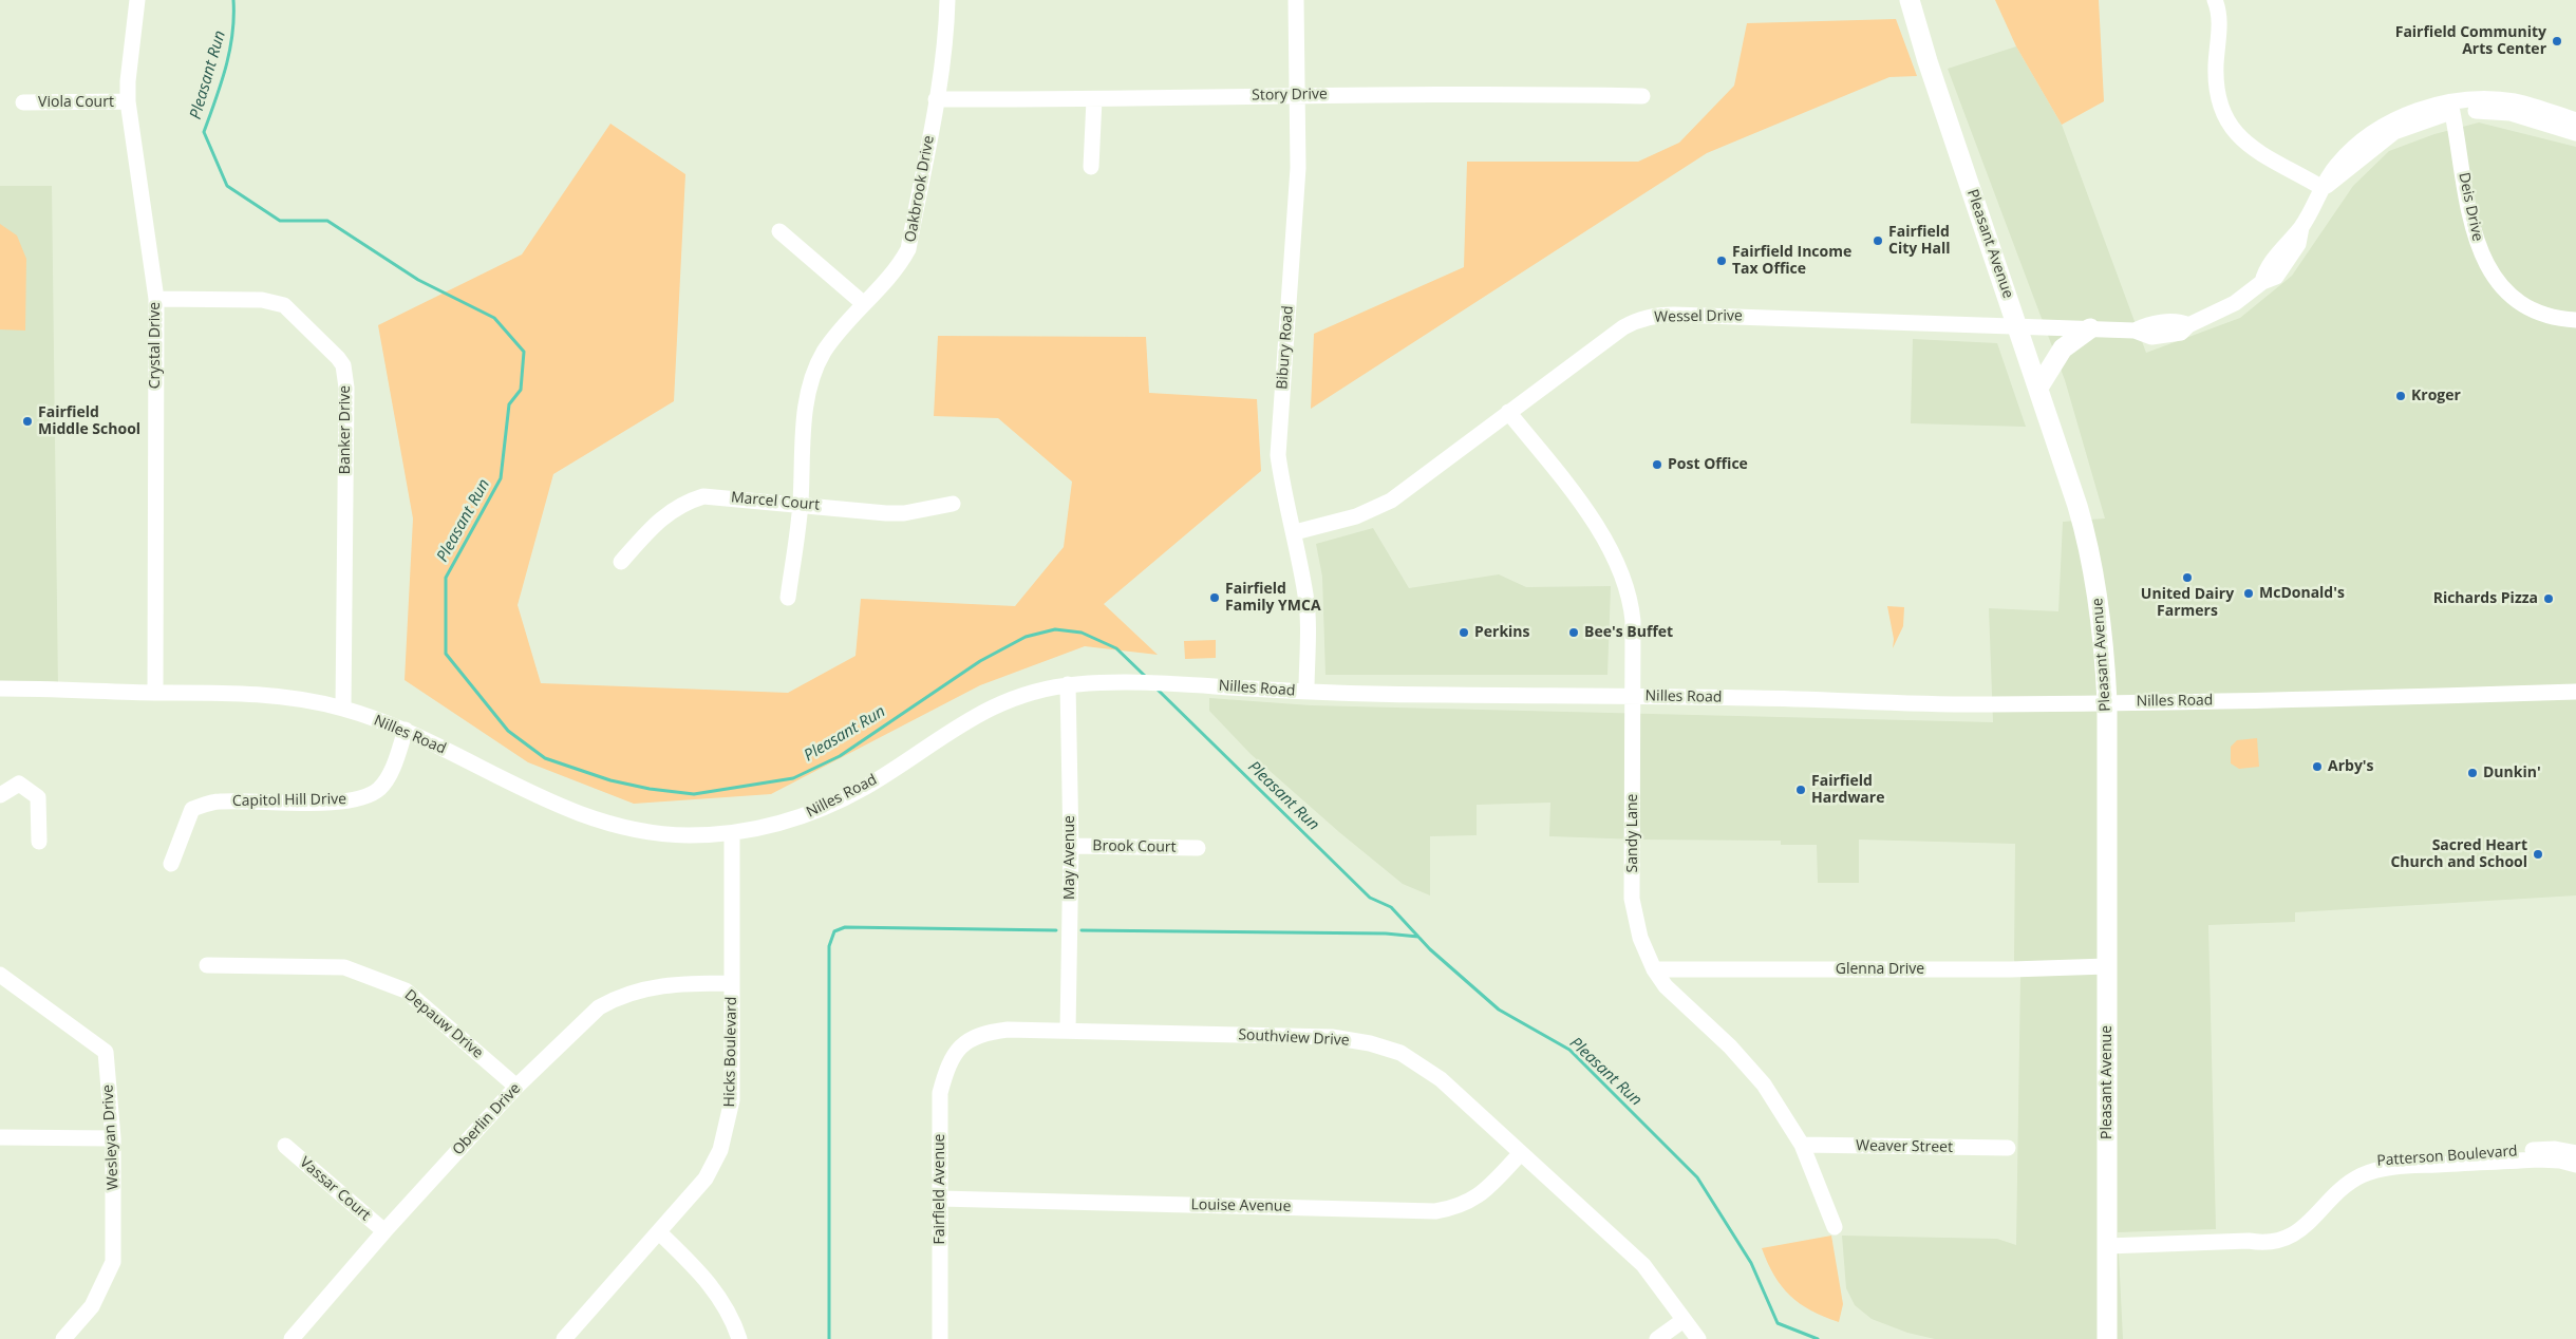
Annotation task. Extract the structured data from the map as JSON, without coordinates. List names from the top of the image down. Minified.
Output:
{"streets":{"main road":["Pleasant Avenue"],"street":["Story Drive","Viola Court","Oakbrook Drive","Deis Drive","Wessel Drive","Crystal Drive","Bibury Road","Banker Drive","Marcel Court","Nilles Road","Capitol Hill Drive","Sandy Lane","Brook Court","May Avenue","Glenna Drive","Depauw Drive","Southview Drive","Hicks Boulevard","Oberlin Drive","Wesleyan Drive","Weaver Street","Patterson Boulevard","Vassar Court","Fairfield Avenue","Louise Avenue"]},"crossings":[["Story Drive","Oakbrook Drive"],["Story Drive","Bibury Road"],["Viola Court","Crystal Drive"],["Oakbrook Drive","Marcel Court"],["Deis Drive","Wessel Drive"],["Pleasant Avenue","Wessel Drive"],["Pleasant Avenue","Nilles Road"],["Pleasant Avenue","Glenna Drive"],["Pleasant Avenue","Patterson Boulevard"],["Wessel Drive","Bibury Road"],["Wessel Drive","Sandy Lane"],["Crystal Drive","Banker Drive"],["Crystal Drive","Nilles Road"],["Bibury Road","Nilles Road"],["Banker Drive","Nilles Road"],["Nilles Road","Capitol Hill Drive"],["Nilles Road","Sandy Lane"],["Nilles Road","May Avenue"],["Nilles Road","Hicks Boulevard"],["Sandy Lane","Glenna Drive"],["Sandy Lane","Weaver Street"],["Brook Court","May Avenue"],["May Avenue","Southview Drive"],["Depauw Drive","Oberlin Drive"],["Southview Drive","Fairfield Avenue"],["Southview Drive","Louise Avenue"],["Hicks Boulevard","Oberlin Drive"],["Oberlin Drive","Vassar Court"],["Fairfield Avenue","Louise Avenue"]],"water":["Pleasant Run"],"places":["Fairfield Community Arts Center","Fairfield City Hall","Fairfield Income Tax Office","Kroger","Fairfield Middle School","Post Office","United Dairy Farmers","McDonald's","Fairfield Family YMCA","Richards Pizza","Perkins","Bee's Buffet","Arby's","Dunkin'","Fairfield Hardware","Sacred Heart Church and School"]}
